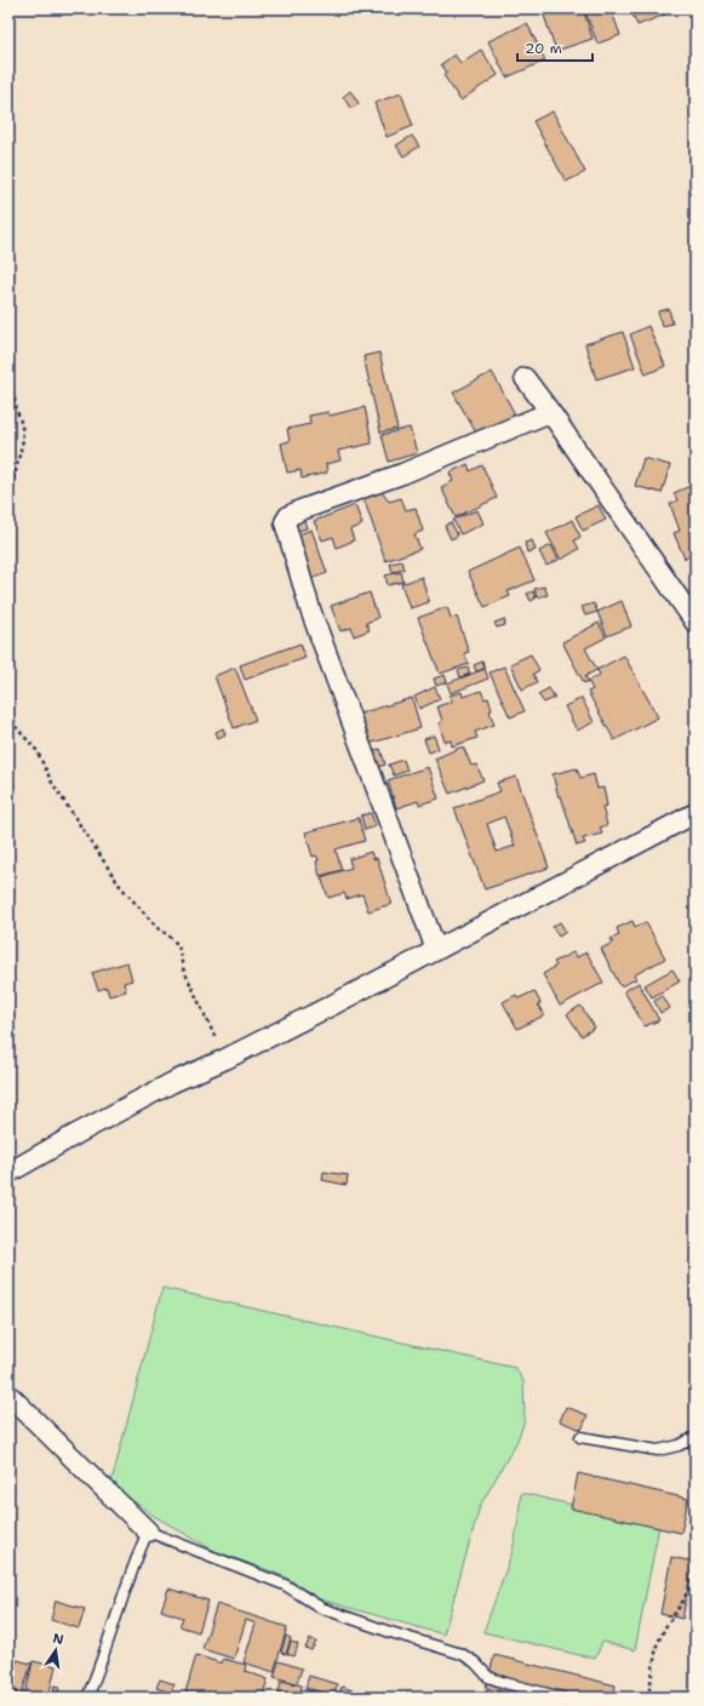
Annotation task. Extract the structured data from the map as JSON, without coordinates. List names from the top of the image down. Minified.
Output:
{"scale_bar":"20 m","north":"top"}
